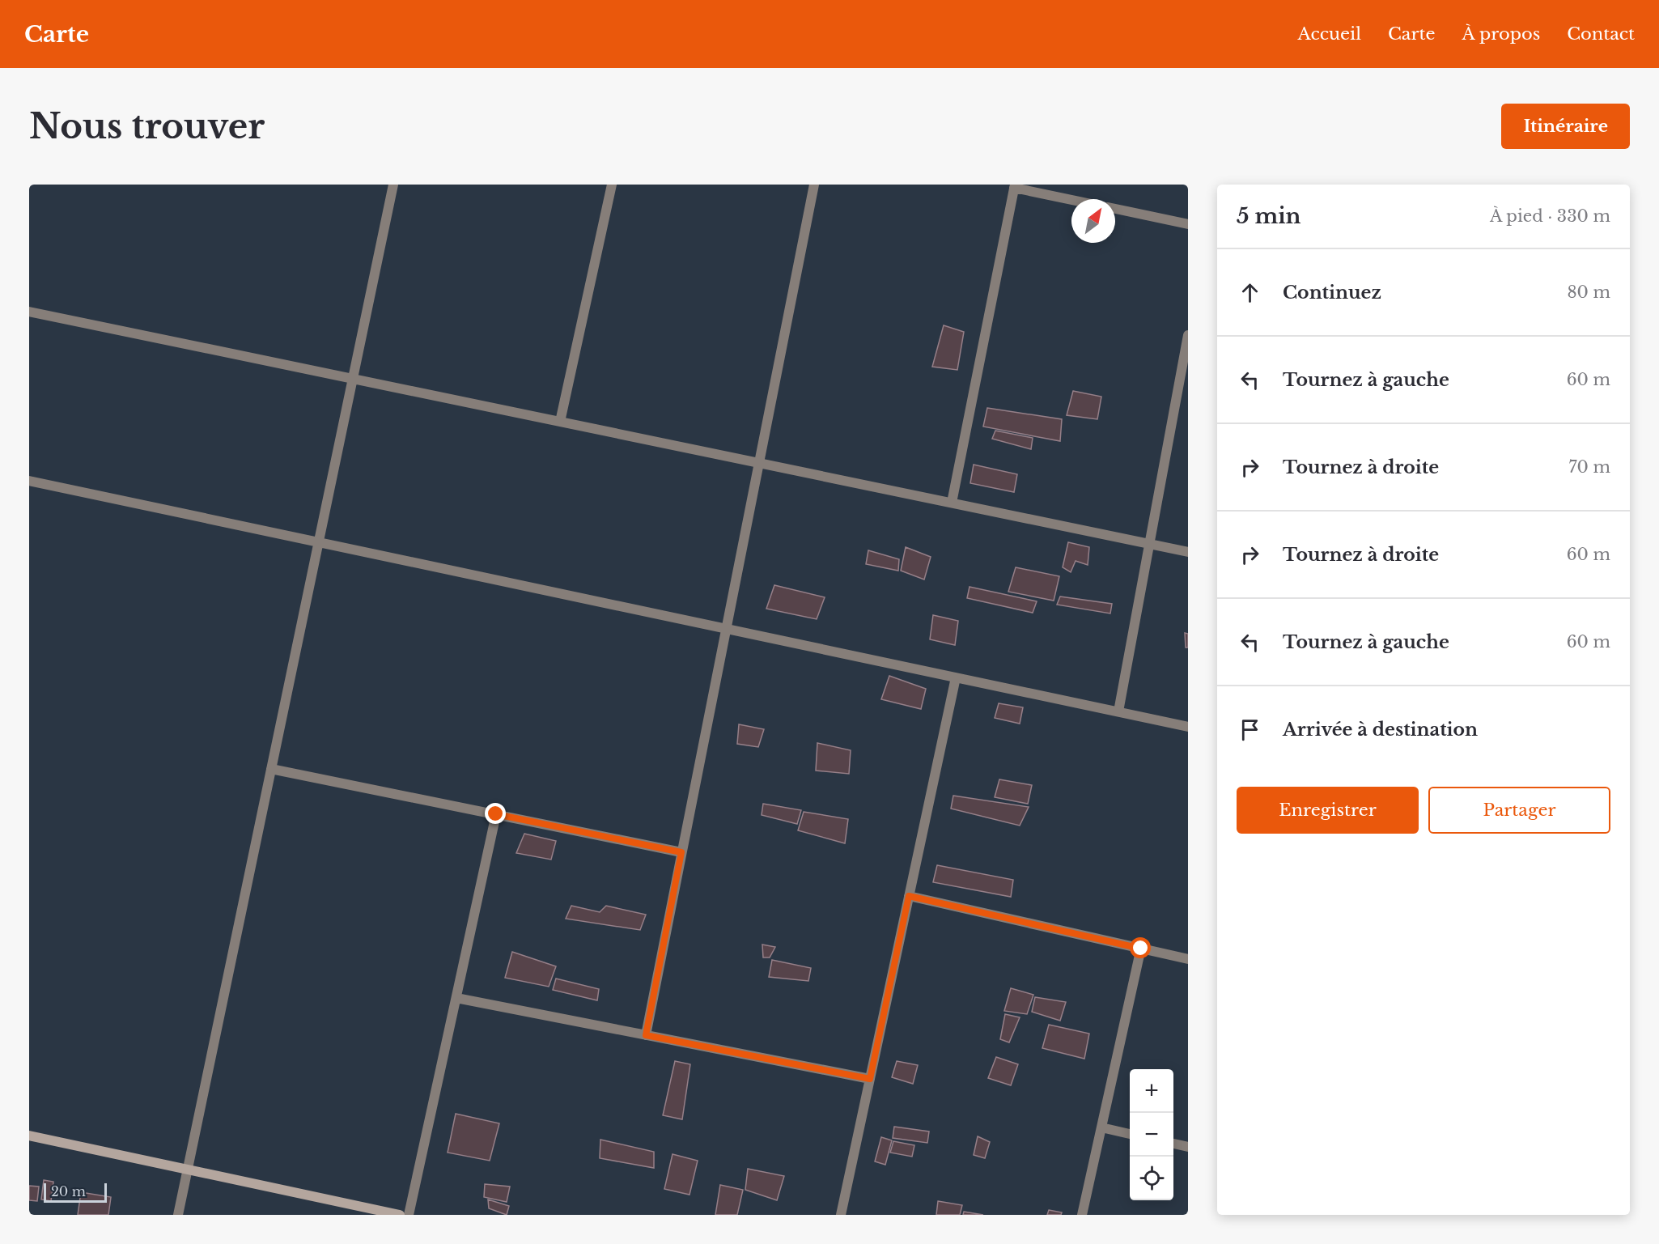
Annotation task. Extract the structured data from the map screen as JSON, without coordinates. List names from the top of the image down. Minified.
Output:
{"scale_bar":"20 m","north":"top right","page":{"header":"Carte","nav":["Accueil","Carte","À propos","Contact"],"buttons":["Itinéraire",["Enregistrer","Partager"]],"title":"Nous trouver","heading":["5 min","À pied · 330 m"],"list":[["Continuez","80 m"],["Tournez à gauche","60 m"],["Tournez à droite","70 m"],["Tournez à droite","60 m"],["Tournez à gauche","60 m"],"Arrivée à destination"],"map_buttons":["+","−"],"scale":"20 m"}}
